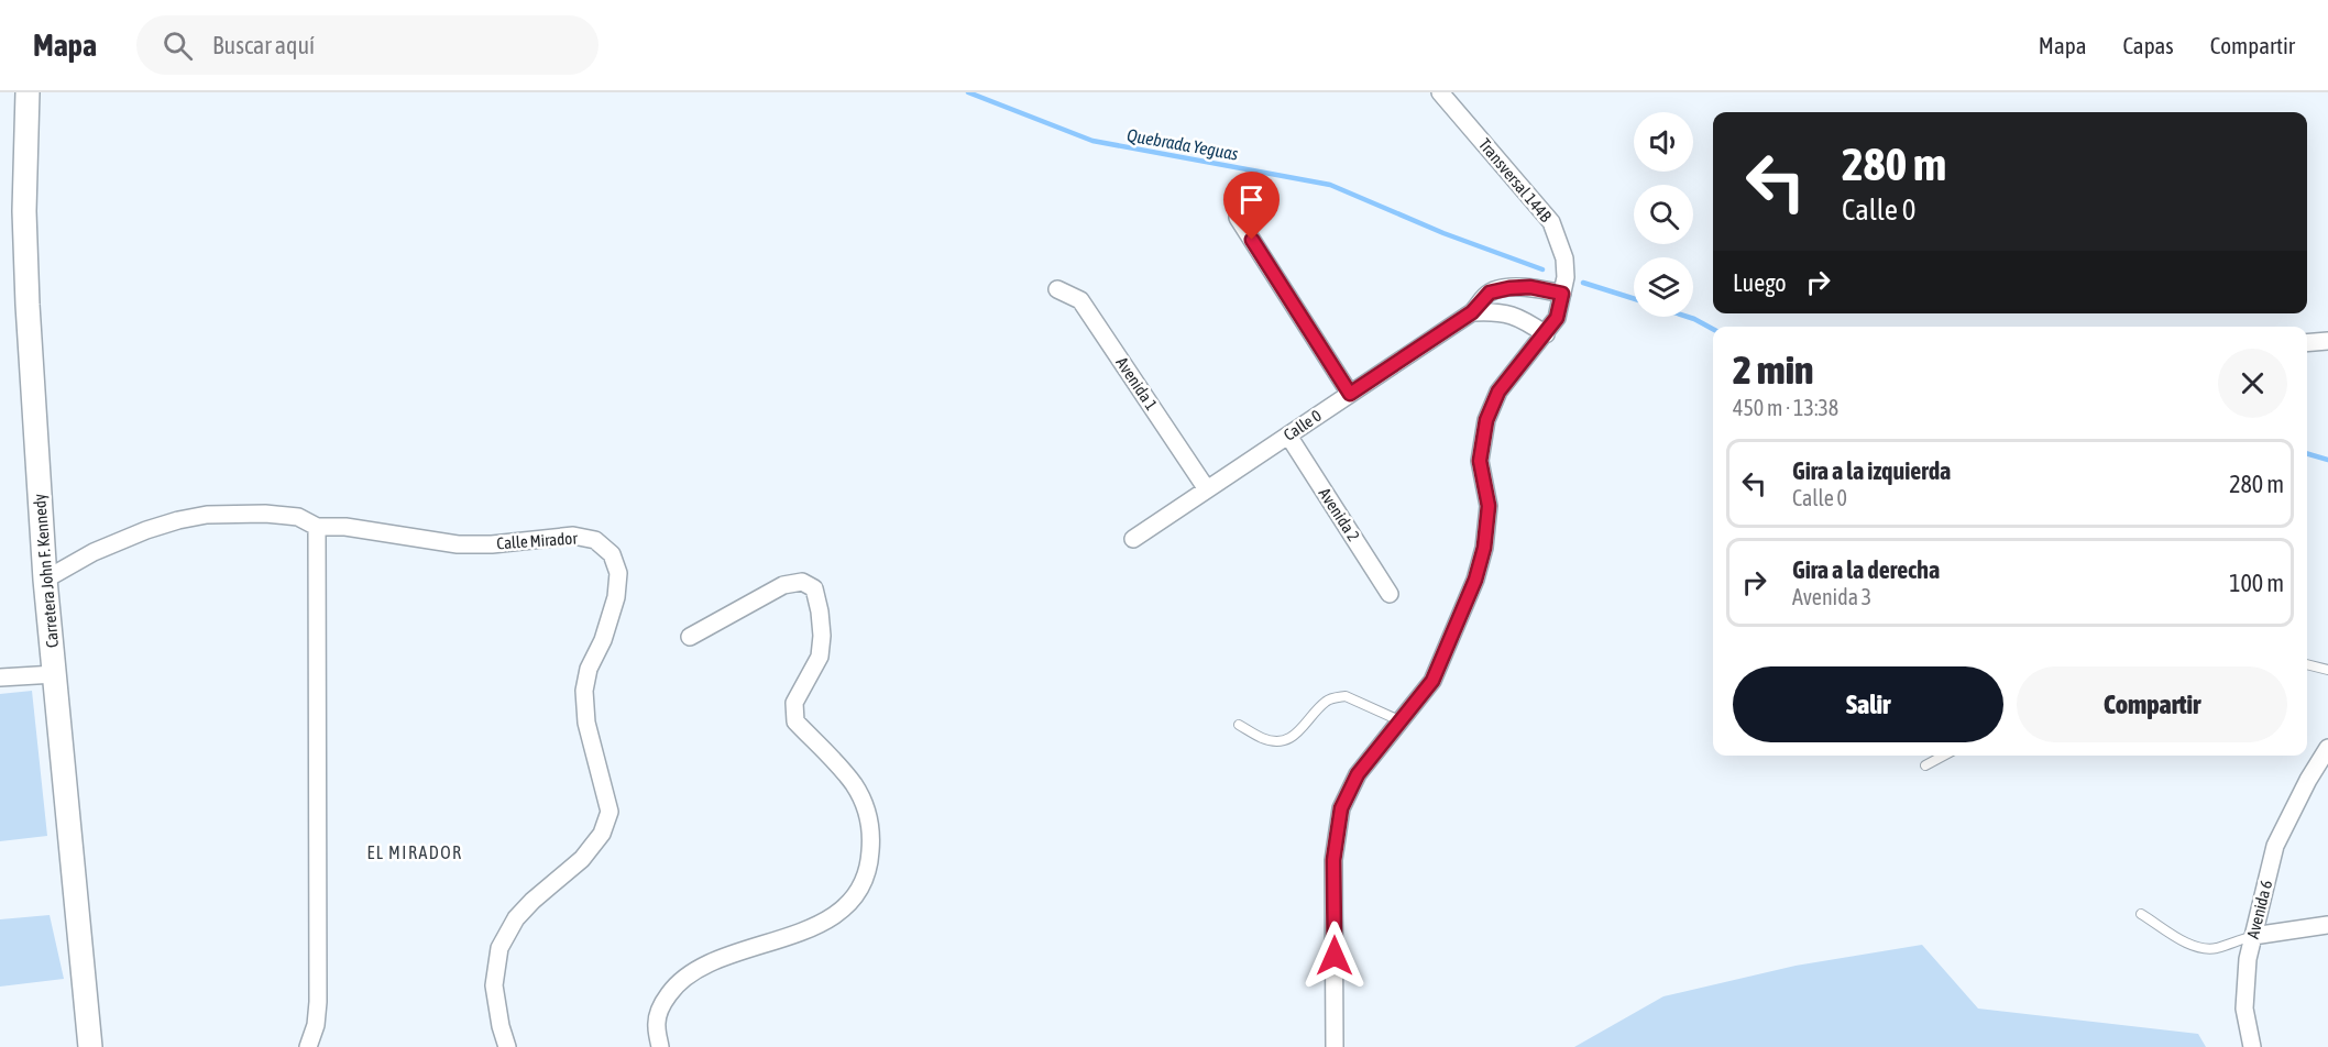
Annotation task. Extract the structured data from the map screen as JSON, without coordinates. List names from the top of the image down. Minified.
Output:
{"streets":{"main road":["Carretera John F. Kennedy"],"street":["Transversal 144B","Avenida 1","Calle 0","Avenida 2","Calle Mirador","Avenida 6"]},"crossings":[["Transversal 144B","Calle 0"],["Avenida 1","Calle 0"],["Calle 0","Avenida 2"],["Calle Mirador","Carretera John F. Kennedy"]],"districts":["EL MIRADOR"],"water":["Quebrada Yeguas"],"page":{"header":"Mapa","search":"Buscar aquí","nav":["Mapa","Capas","Compartir"],"turn":["280 m","Calle 0"],"then":"Luego","heading":["2 min","450 m · 13:38"],"list":[{"name":"Gira a la izquierda","note":"Calle 0","value":"280 m"},{"name":"Gira a la derecha","note":"Avenida 3","value":"100 m"}],"buttons":["Salir","Compartir"]}}
